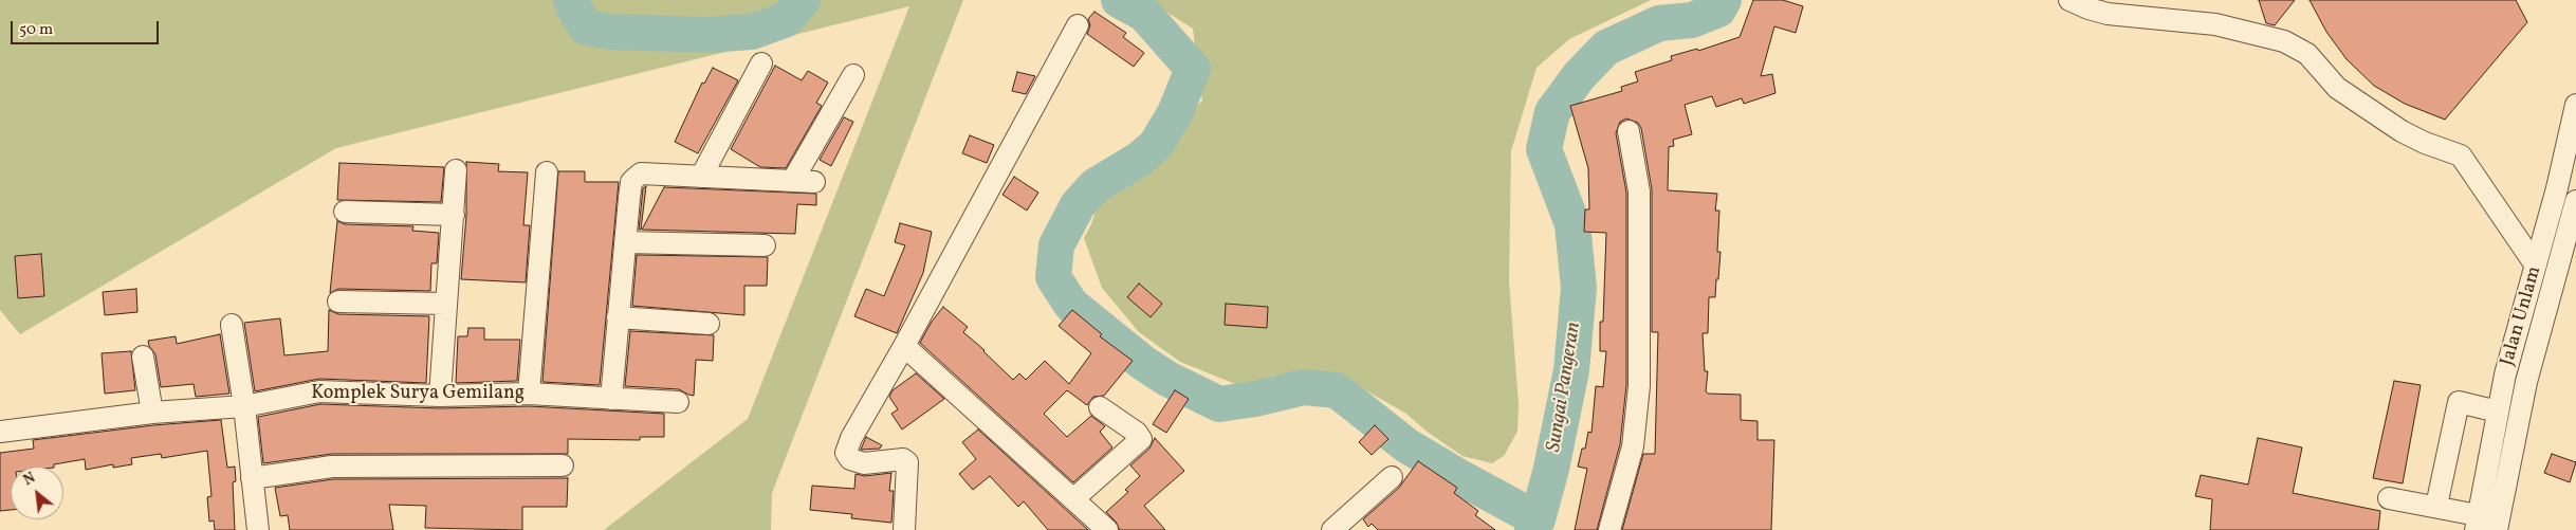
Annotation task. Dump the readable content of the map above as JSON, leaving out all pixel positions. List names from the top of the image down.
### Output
{
  "streets": {
    "street": ["Jalan Unlam", "Komplek Surya Gemilang"]
  },
  "water": ["Sungai Pangeran"],
  "scale_bar": "50 m",
  "north": "top left"
}
